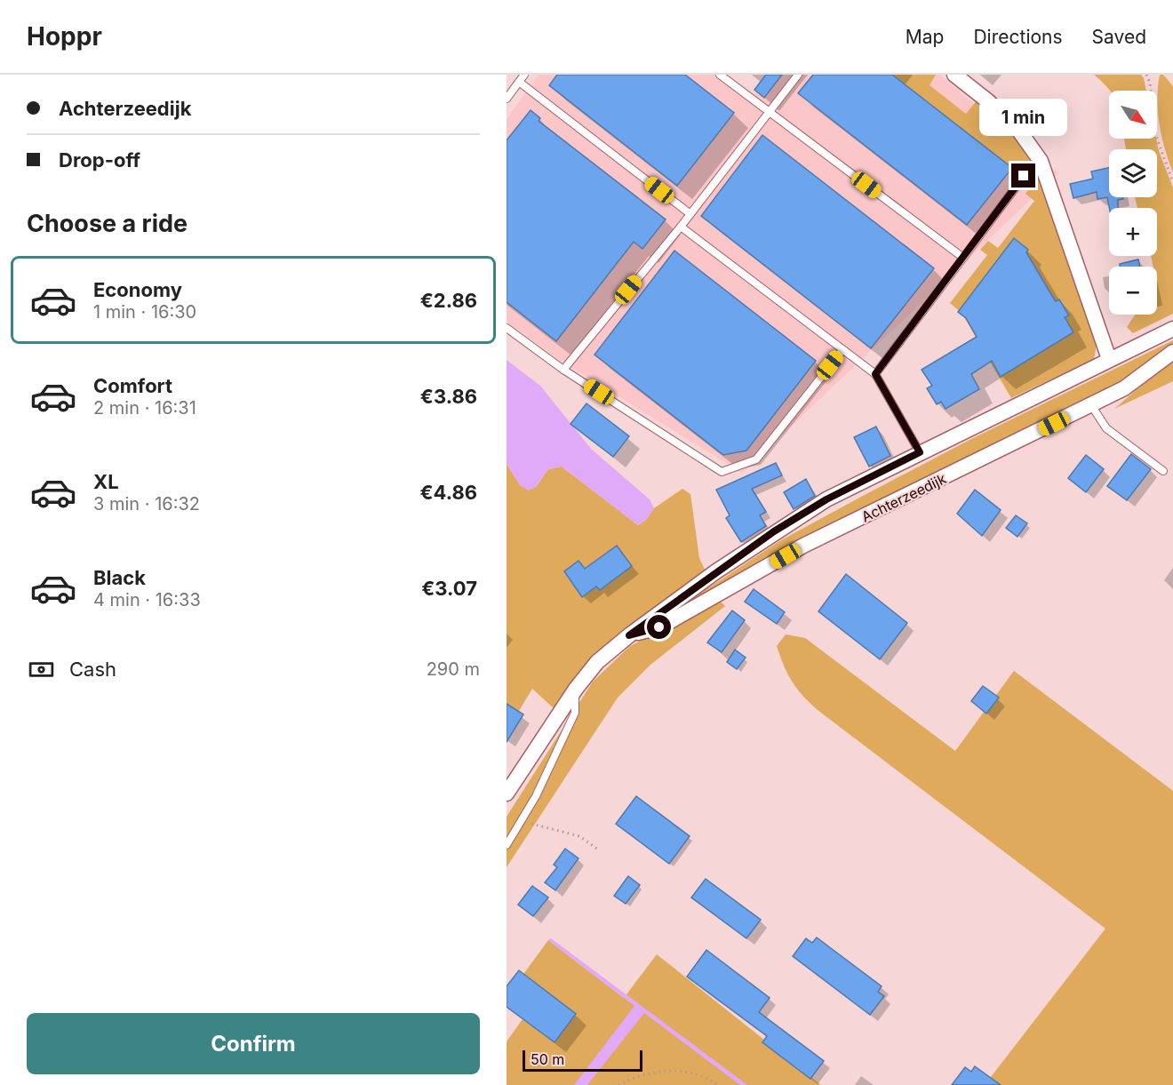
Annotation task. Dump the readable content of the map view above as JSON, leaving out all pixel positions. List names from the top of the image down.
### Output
{
  "streets": {
    "street": ["Achterzeedijk"]
  },
  "scale_bar": "50 m",
  "north": "bottom right",
  "page": {
    "header": "Hoppr",
    "nav": ["Map", "Directions", "Saved"],
    "banner": ["Achterzeedijk", "Drop-off"],
    "map_buttons": ["+", "−"],
    "bubble": "1 min",
    "heading": "Choose a ride",
    "list": [
      {
        "name": "Economy",
        "note": "1 min · 16:30",
        "value": "€2.86"
      },
      {
        "name": "Comfort",
        "note": "2 min · 16:31",
        "value": "€3.86"
      },
      {
        "name": "XL",
        "note": "3 min · 16:32",
        "value": "€4.86"
      },
      {
        "name": "Black",
        "note": "4 min · 16:33",
        "value": "€3.07"
      }
    ],
    "pay": ["Cash", "290 m"],
    "buttons": "Confirm",
    "scale": "50 m"
  }
}
